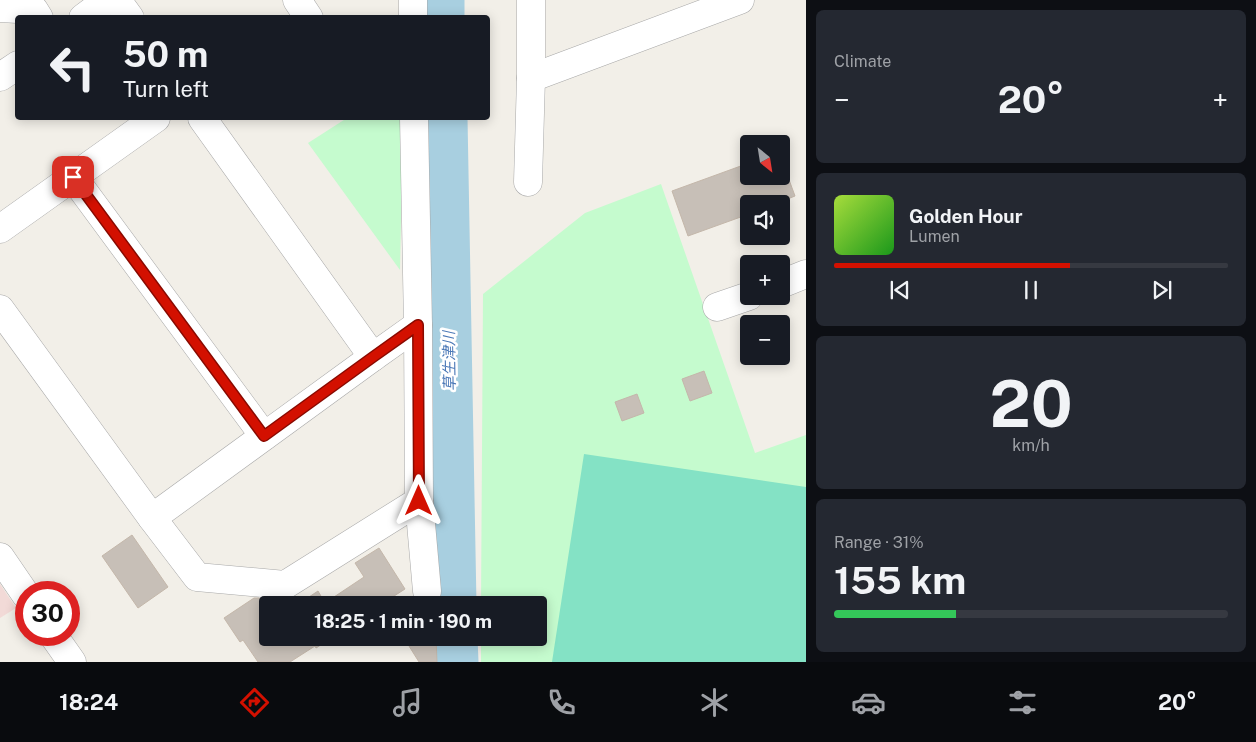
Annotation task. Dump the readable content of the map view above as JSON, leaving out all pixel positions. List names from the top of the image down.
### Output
{
  "water": ["草生津川"],
  "north": "bottom right",
  "page": {
    "tile": [
      "Climate",
      ["20", "km/h"],
      ["Range · 31%", "155 km"]
    ],
    "turn": ["50 m", "Turn left"],
    "heat": ["−", "20°", "+"],
    "map_buttons": ["+", "−"],
    "song": ["Golden Hour", "Lumen"],
    "limit": "30",
    "trip": "18:25 · 1 min · 190 m",
    "tabs": ["18:24", "20°"]
  }
}
